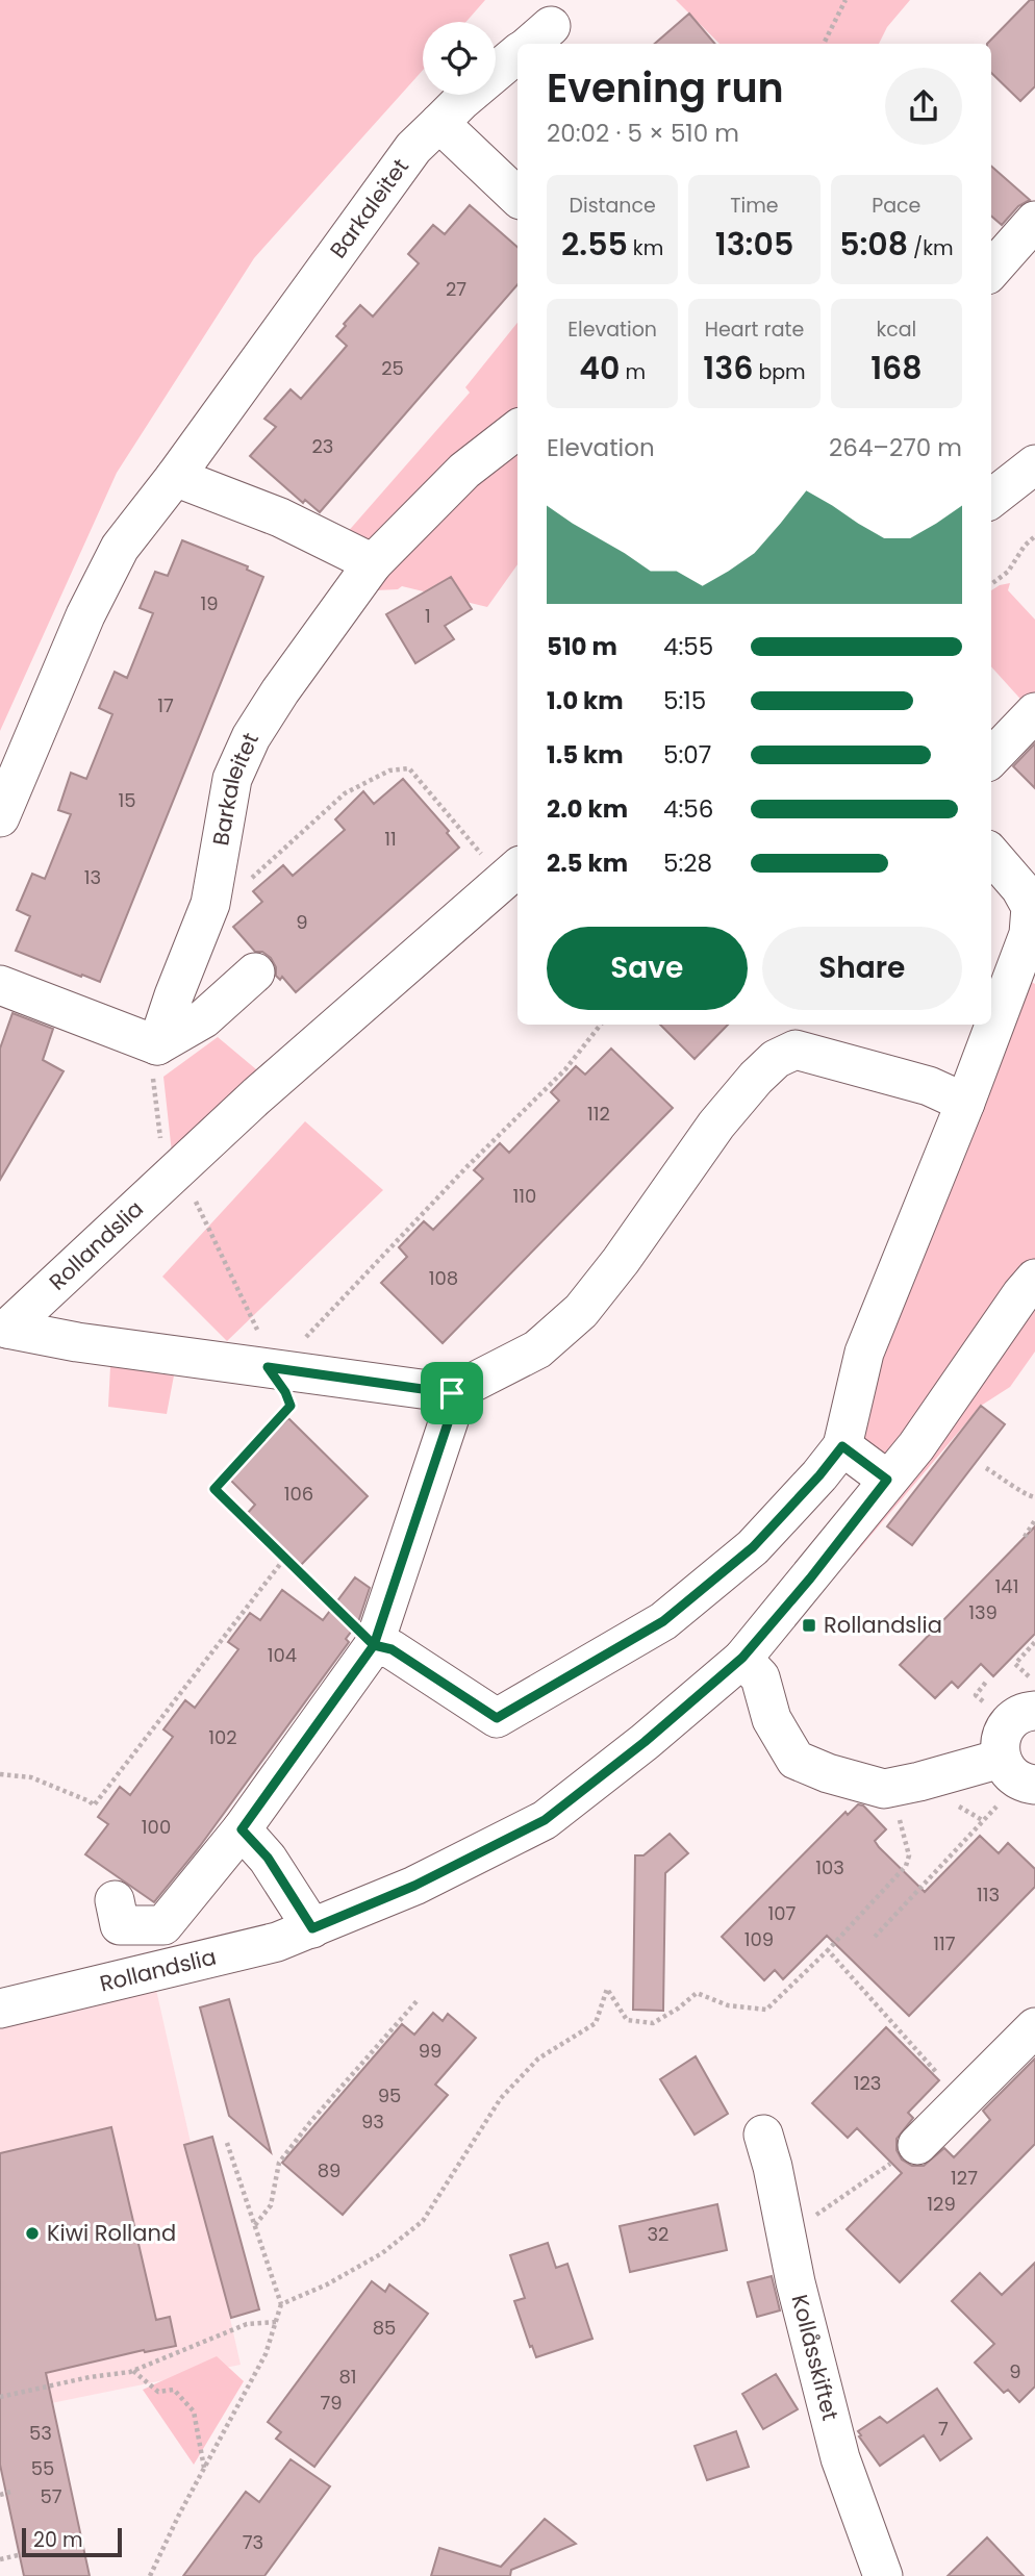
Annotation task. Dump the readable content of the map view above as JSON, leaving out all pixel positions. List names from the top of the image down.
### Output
{
  "streets": {
    "street": ["Barkaleitet", "Rollandslia", "Kollåsskiftet"]
  },
  "places": {
    "transit": ["Rollandslia"],
    "other": ["Kiwi Rolland"]
  },
  "house_numbers": [
    "27",
    "25",
    "23",
    "19",
    "1",
    "17",
    "15",
    "11",
    "13",
    "9",
    "112",
    "110",
    "108",
    "106",
    "141",
    "139",
    "104",
    "102",
    "100",
    "103",
    "113",
    "107",
    "109",
    "117",
    "99",
    "123",
    "95",
    "93",
    "89",
    "127",
    "129",
    "32",
    "85",
    "9",
    "81",
    "79",
    "7",
    "53",
    "55",
    "57",
    "73"
  ],
  "scale_bar": "20 m",
  "page": {
    "heading": ["Evening run", "20:02 · 5 × 510 m"],
    "stats": [
      ["Distance", "2.55 km"],
      ["Time", "13:05"],
      ["Pace", "5:08 /km"],
      ["Elevation", "40 m"],
      ["Heart rate", "136 bpm"],
      ["kcal", "168"]
    ],
    "chart": ["Elevation", "264–270 m"],
    "list": [
      {
        "name": "510 m",
        "note": "4:55"
      },
      {
        "name": "1.0 km",
        "note": "5:15"
      },
      {
        "name": "1.5 km",
        "note": "5:07"
      },
      {
        "name": "2.0 km",
        "note": "4:56"
      },
      {
        "name": "2.5 km",
        "note": "5:28"
      }
    ],
    "buttons": ["Save", "Share"],
    "scale": "20 m"
  }
}
